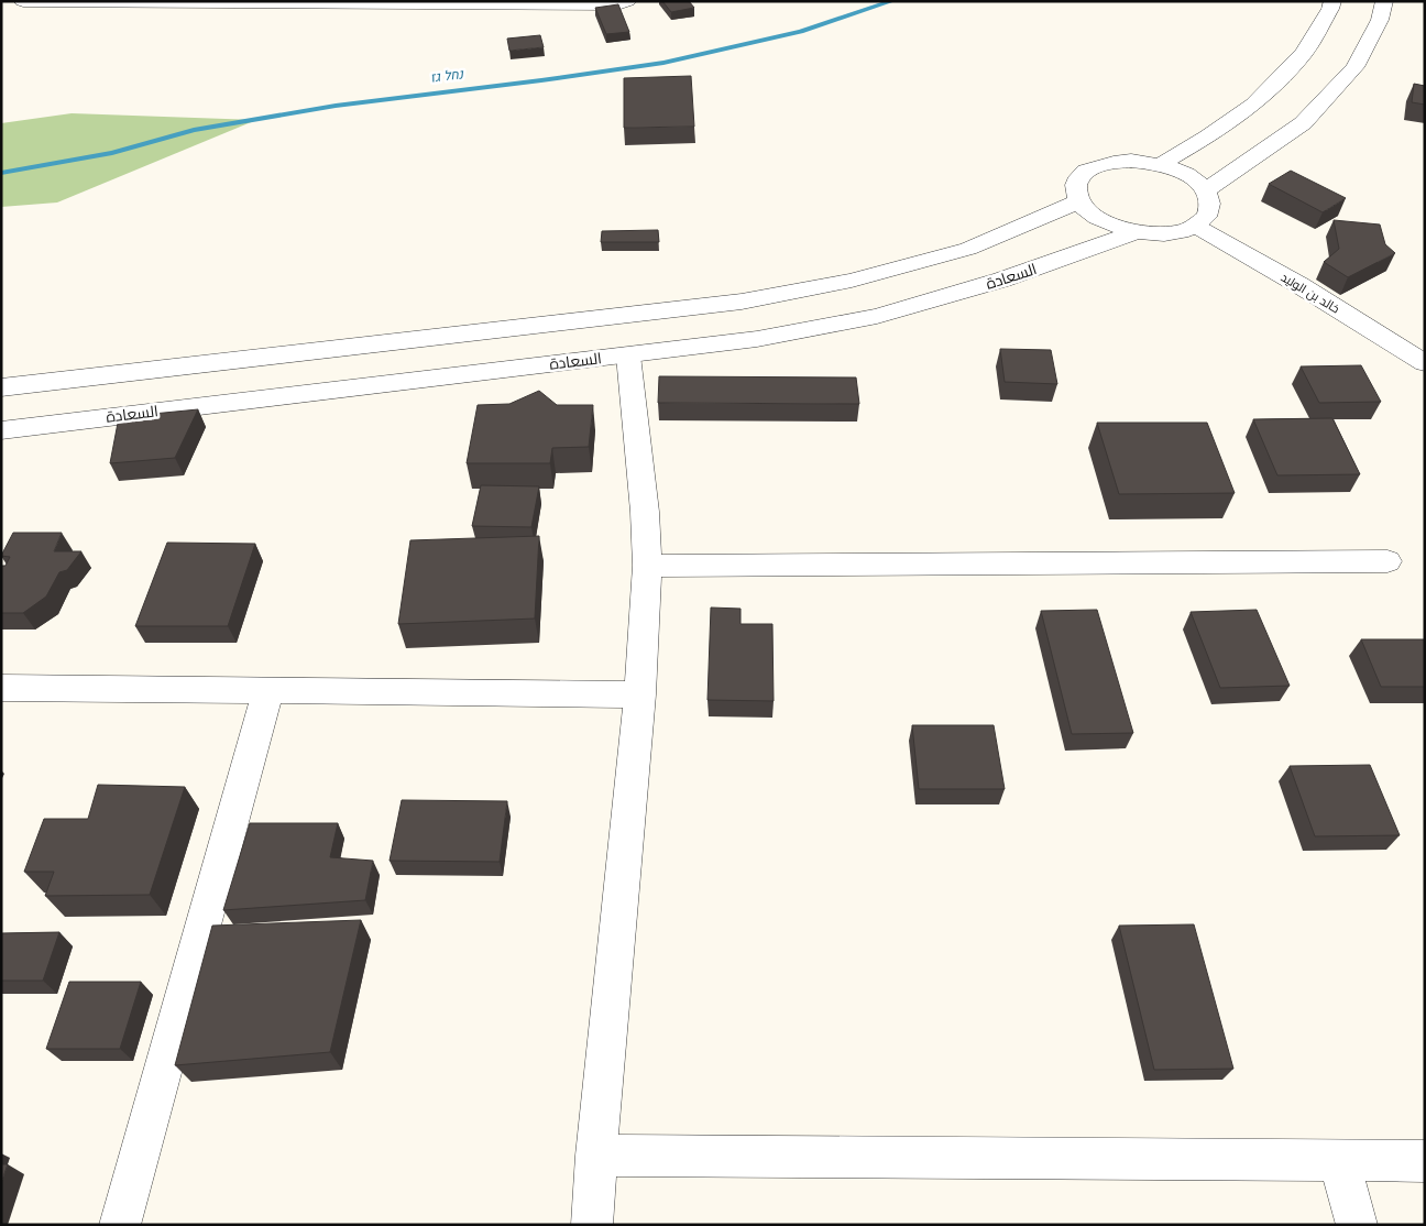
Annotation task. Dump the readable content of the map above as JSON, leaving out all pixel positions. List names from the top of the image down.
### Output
{
  "streets": {
    "street": ["السعادة", "خالد بن الوليد"]
  },
  "water": ["נחל גז"]
}
